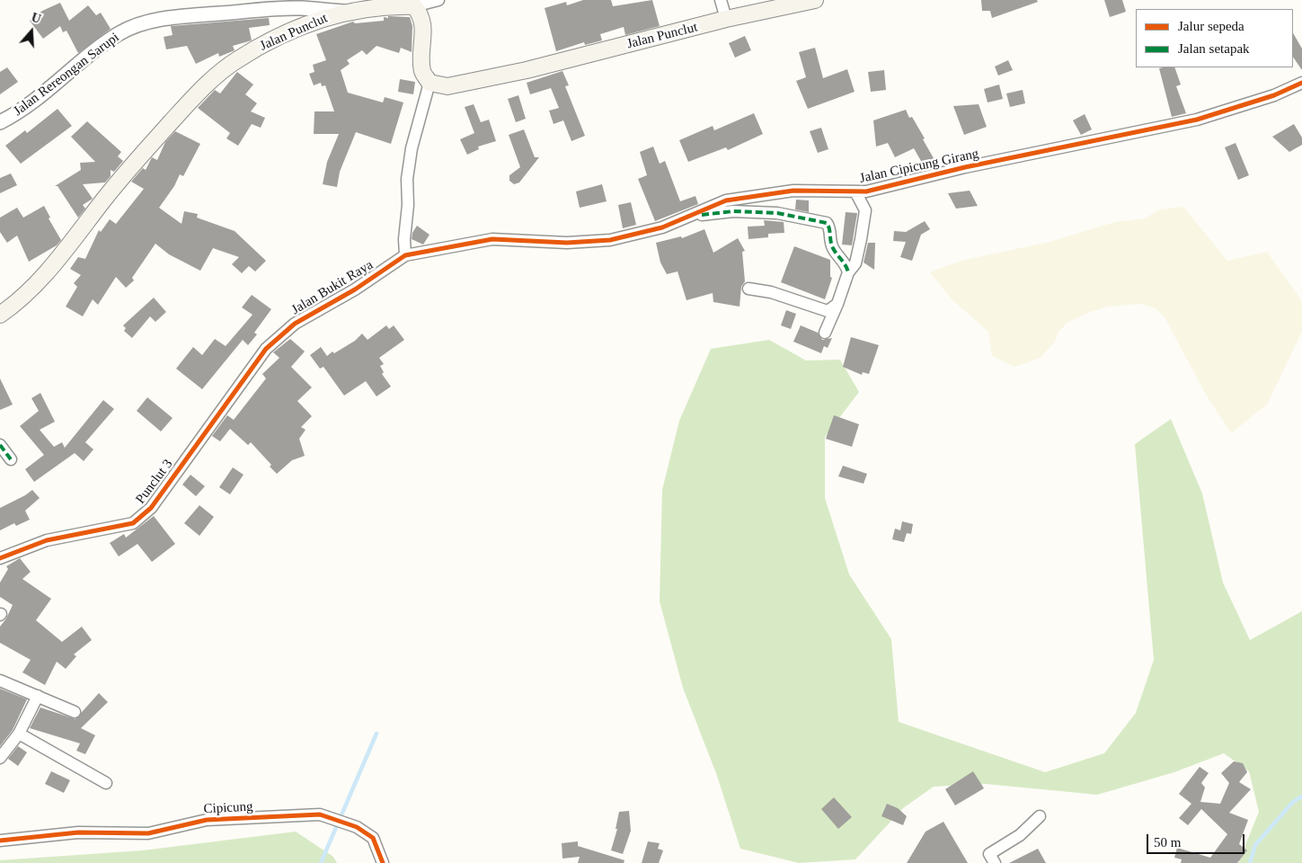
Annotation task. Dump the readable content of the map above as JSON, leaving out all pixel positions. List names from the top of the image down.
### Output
{
  "streets": {
    "main road": ["Jalan Punclut"],
    "street": [
      "Jalan Rereongan Sarupi",
      "Jalan Cipicung Girang",
      "Jalan Bukit Raya",
      "Punclut 3",
      "Cipicung"
    ]
  },
  "crossings": [
    ["Jalan Punclut", "Jalan Rereongan Sarupi"],
    ["Jalan Cipicung Girang", "Jalan Bukit Raya"],
    ["Jalan Bukit Raya", "Punclut 3"]
  ],
  "legend": ["Jalur sepeda", "Jalan setapak"],
  "scale_bar": "50 m",
  "north": "top"
}
